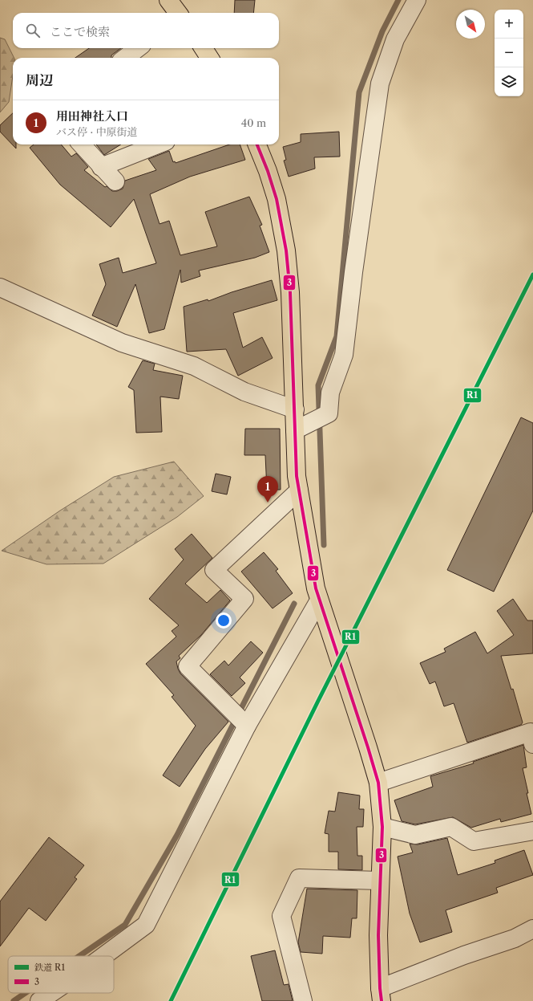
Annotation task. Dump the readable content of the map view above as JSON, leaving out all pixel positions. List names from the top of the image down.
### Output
{
  "lines": ["transit line 3", "rail line R1"],
  "legend": ["鉄道 R1", "3"],
  "north": "bottom right",
  "page": {
    "map_buttons": ["+", "−"],
    "search": "ここで検索",
    "heading": "周辺",
    "list": [
      {
        "mark": "1",
        "name": "用田神社入口",
        "note": "バス停 · 中原街道",
        "value": "40 m"
      }
    ],
    "pins": "1"
  }
}
